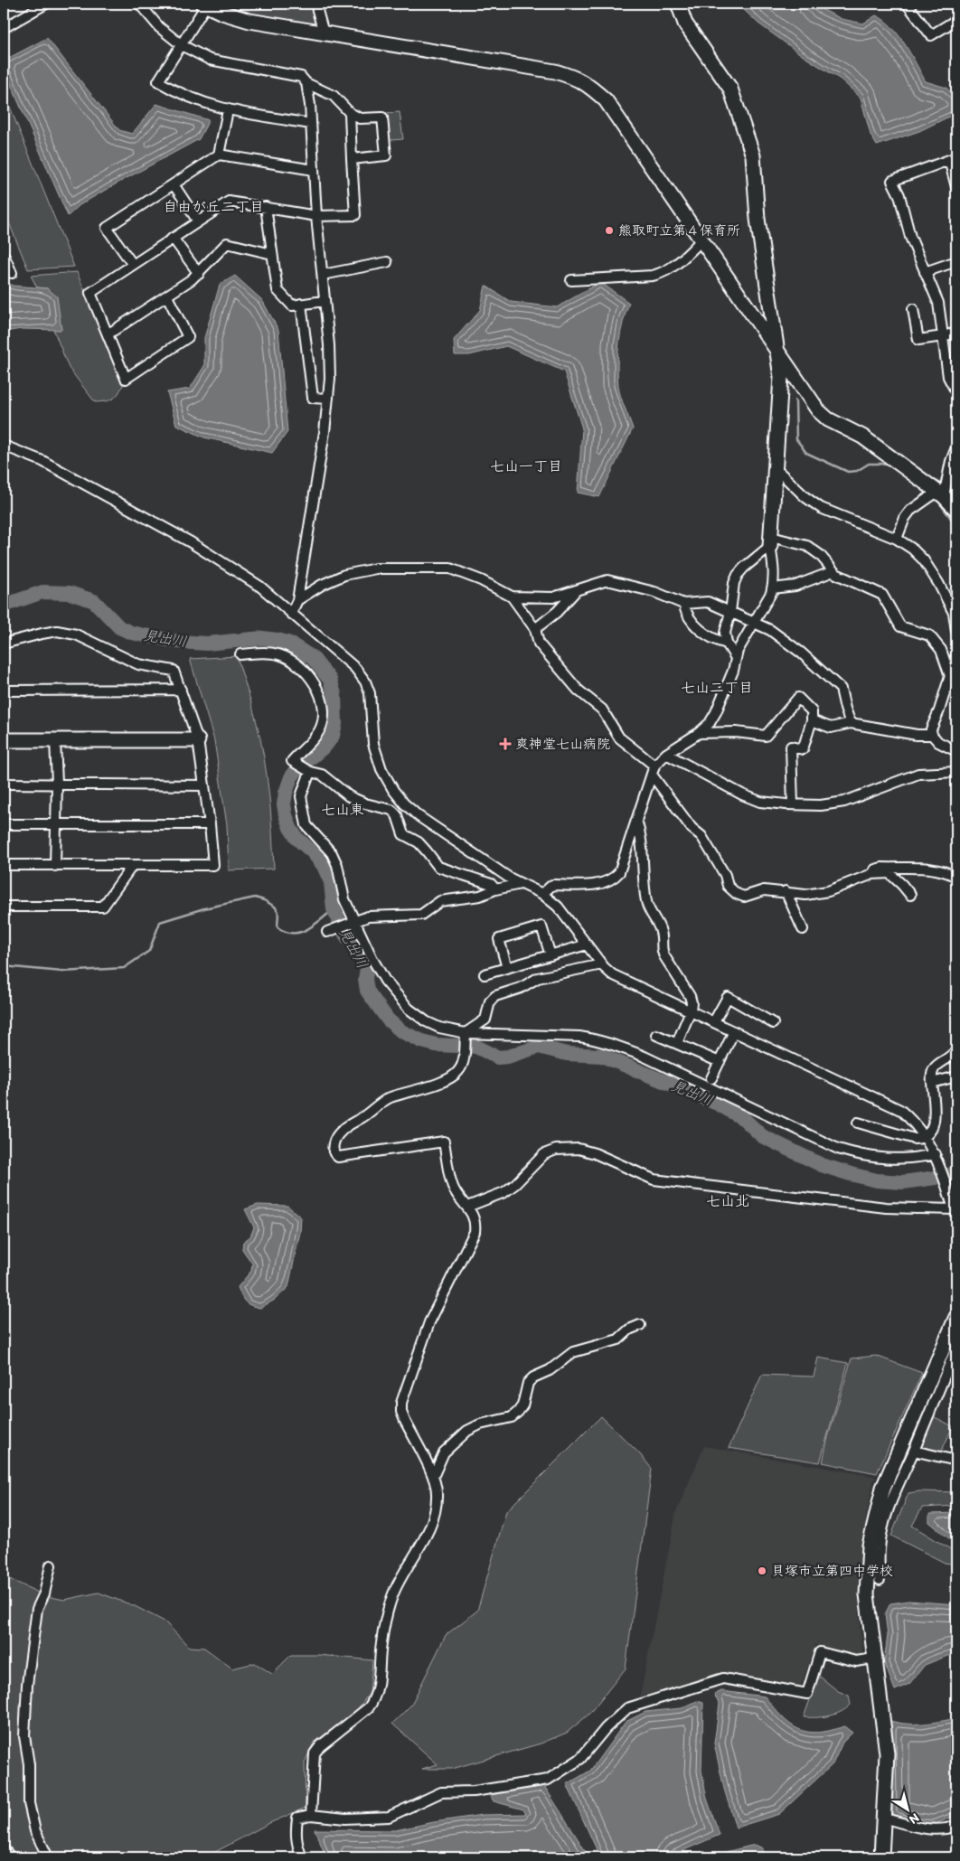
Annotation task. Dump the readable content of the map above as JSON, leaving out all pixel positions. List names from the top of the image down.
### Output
{
  "districts": [
    "自由が丘二丁目",
    "七山一丁目",
    "七山二丁目",
    "七山東",
    "七山北"
  ],
  "water": ["見出川"],
  "places": {
    "other": ["熊取町立第４保育所", "貝塚市立第四中学校"],
    "health": ["爽神堂七山病院"]
  },
  "north": "bottom right"
}
